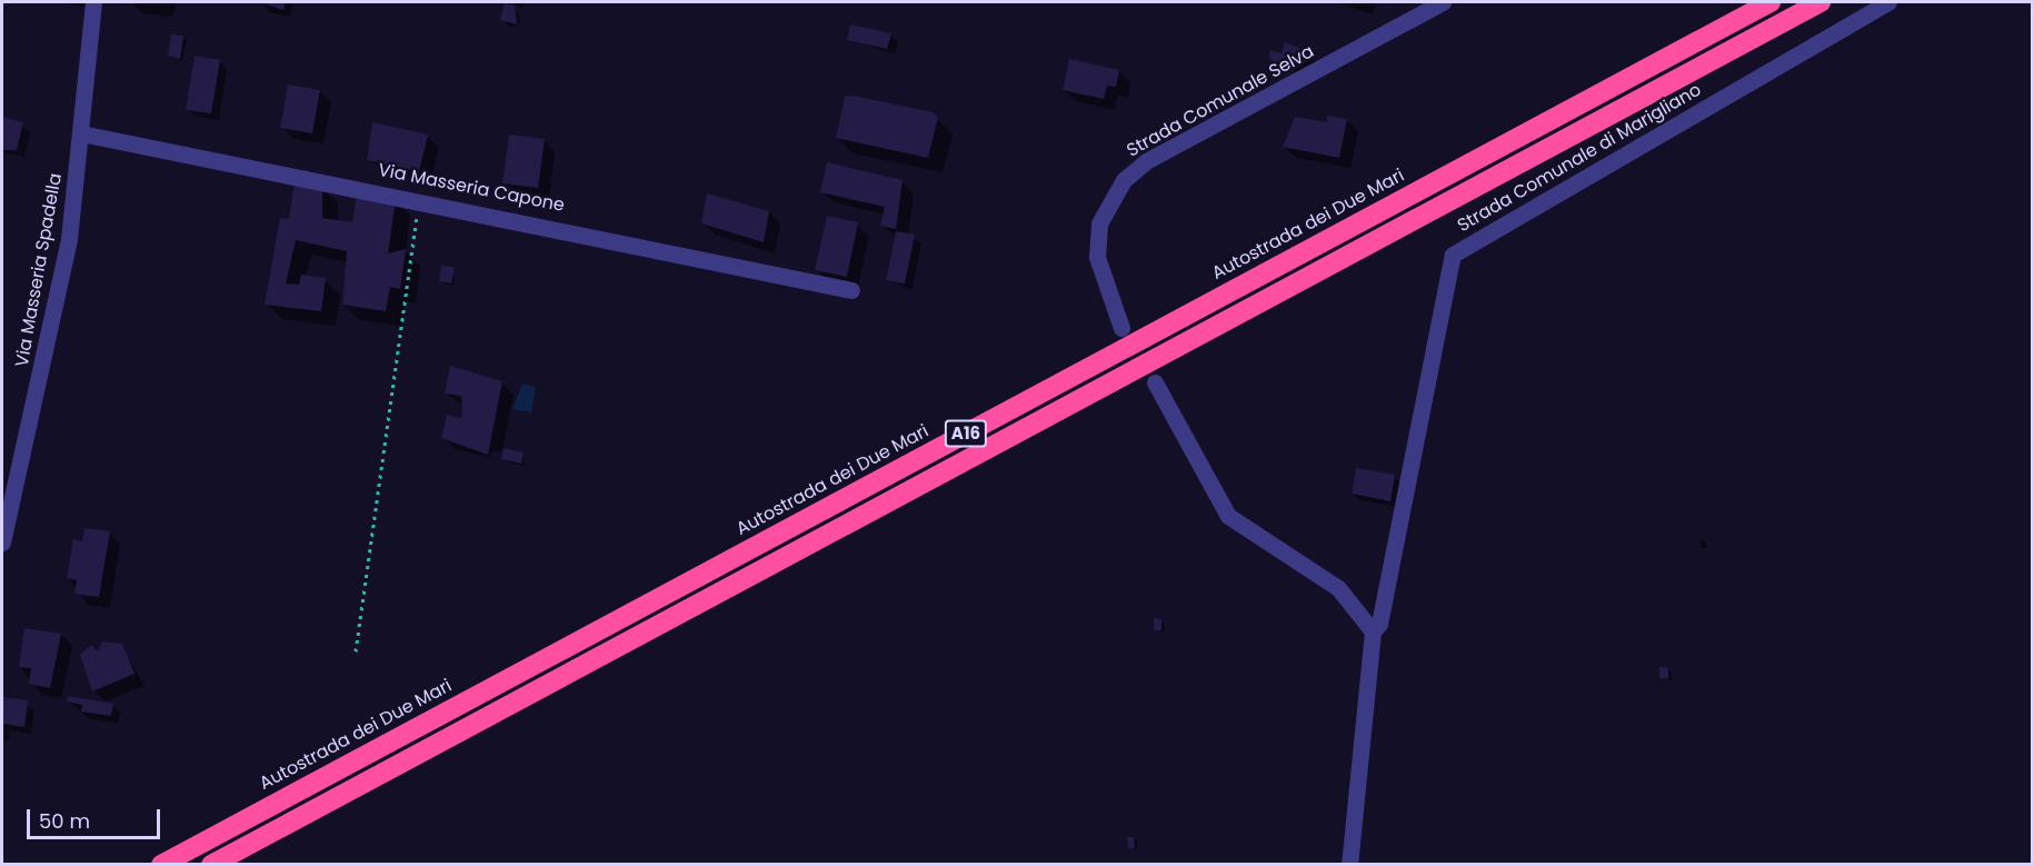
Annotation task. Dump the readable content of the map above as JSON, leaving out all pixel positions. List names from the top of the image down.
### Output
{
  "streets": {
    "highway": ["Autostrada dei Due Mari", "A16"],
    "street": [
      "Strada Comunale Selva",
      "Strada Comunale di Marigliano",
      "Via Masseria Capone",
      "Via Masseria Spadella"
    ]
  },
  "crossings": [
    ["Via Masseria Capone", "Via Masseria Spadella"]
  ],
  "scale_bar": "50 m"
}
